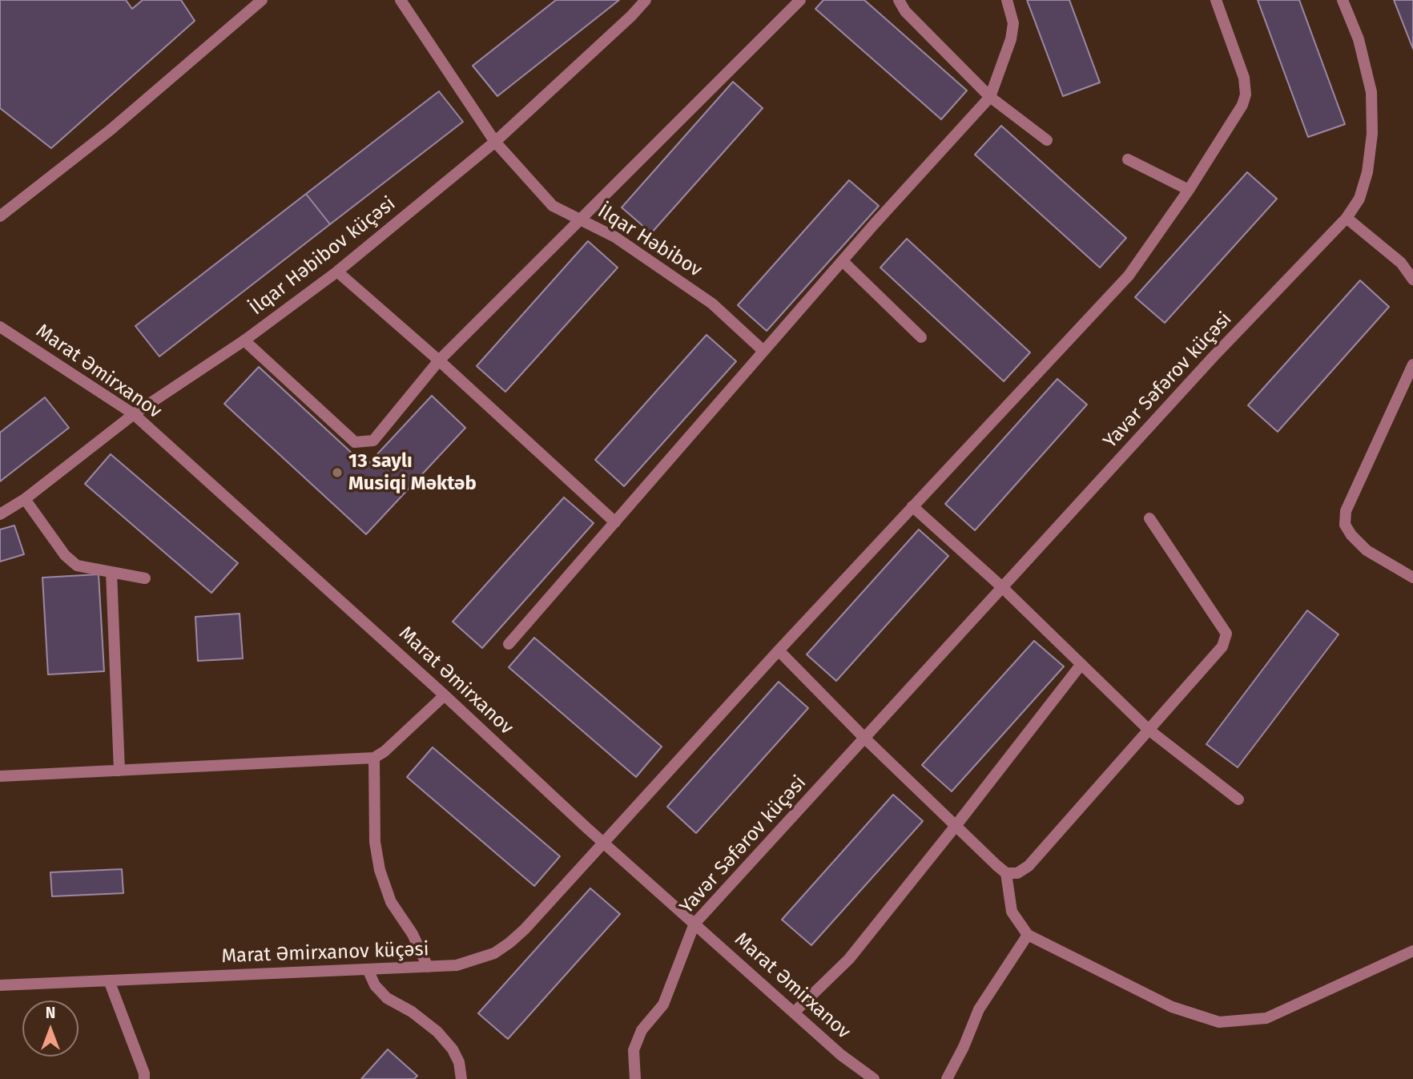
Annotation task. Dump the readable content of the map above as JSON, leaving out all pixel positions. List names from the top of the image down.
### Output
{
  "streets": {
    "street": [
      "İlqar Həbibov",
      "İlqar Həbibov küçəsi",
      "Marat Əmirxanov",
      "Yavər Səfərov küçəsi",
      "Marat Əmirxanov küçəsi"
    ]
  },
  "crossings": [
    ["İlqar Həbibov", "İlqar Həbibov küçəsi"],
    ["İlqar Həbibov küçəsi", "Marat Əmirxanov"],
    ["Marat Əmirxanov", "Yavər Səfərov küçəsi"],
    ["Marat Əmirxanov", "Marat Əmirxanov küçəsi"]
  ],
  "places": ["13 saylı Musiqi Məktəb"],
  "north": "top"
}
